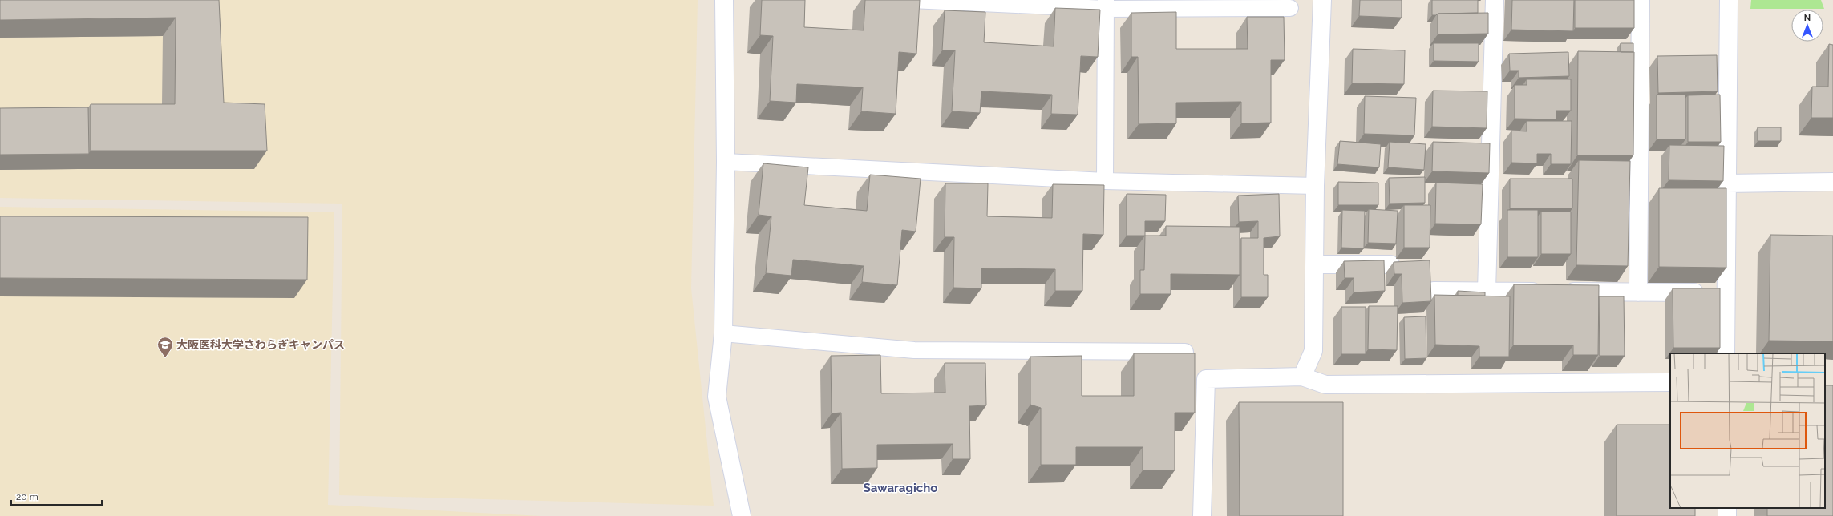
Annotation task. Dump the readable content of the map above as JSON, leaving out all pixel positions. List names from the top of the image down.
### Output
{
  "districts": ["Sawaragicho"],
  "places": {
    "school or university": ["大阪医科大学さわらぎキャンパス"]
  },
  "scale_bar": "20 m",
  "north": "top"
}
